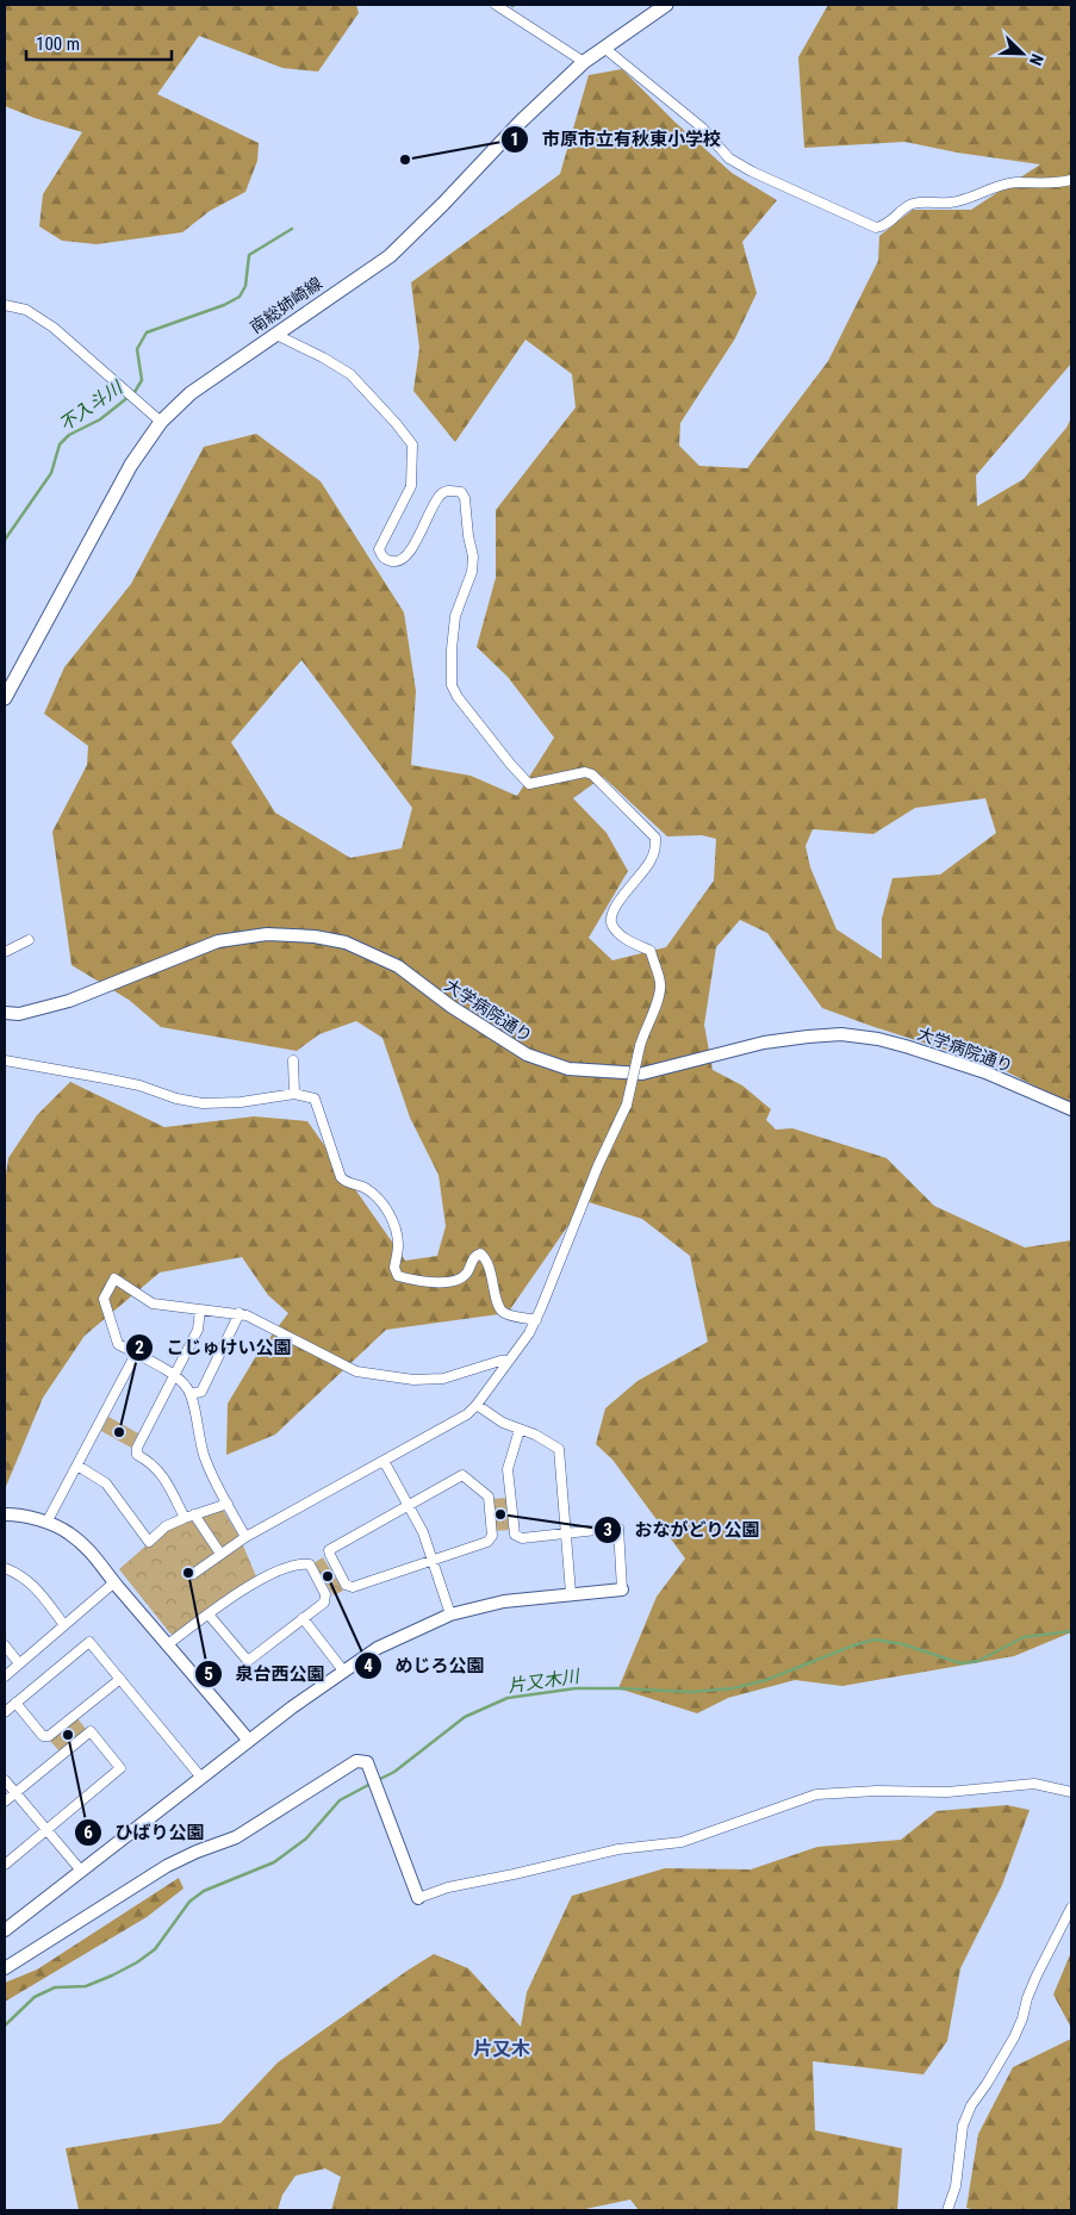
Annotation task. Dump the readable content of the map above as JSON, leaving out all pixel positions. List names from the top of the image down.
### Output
{
  "streets": {
    "main road": ["南総姉崎線"],
    "street": ["大学病院通り"]
  },
  "districts": ["片又木"],
  "water": ["不入斗川", "片又木川"],
  "places": [
    "市原市立有秋東小学校",
    "こじゅけい公園",
    "おながどり公園",
    "泉台西公園",
    "めじろ公園",
    "ひばり公園"
  ],
  "scale_bar": "100 m",
  "north": "bottom right"
}
